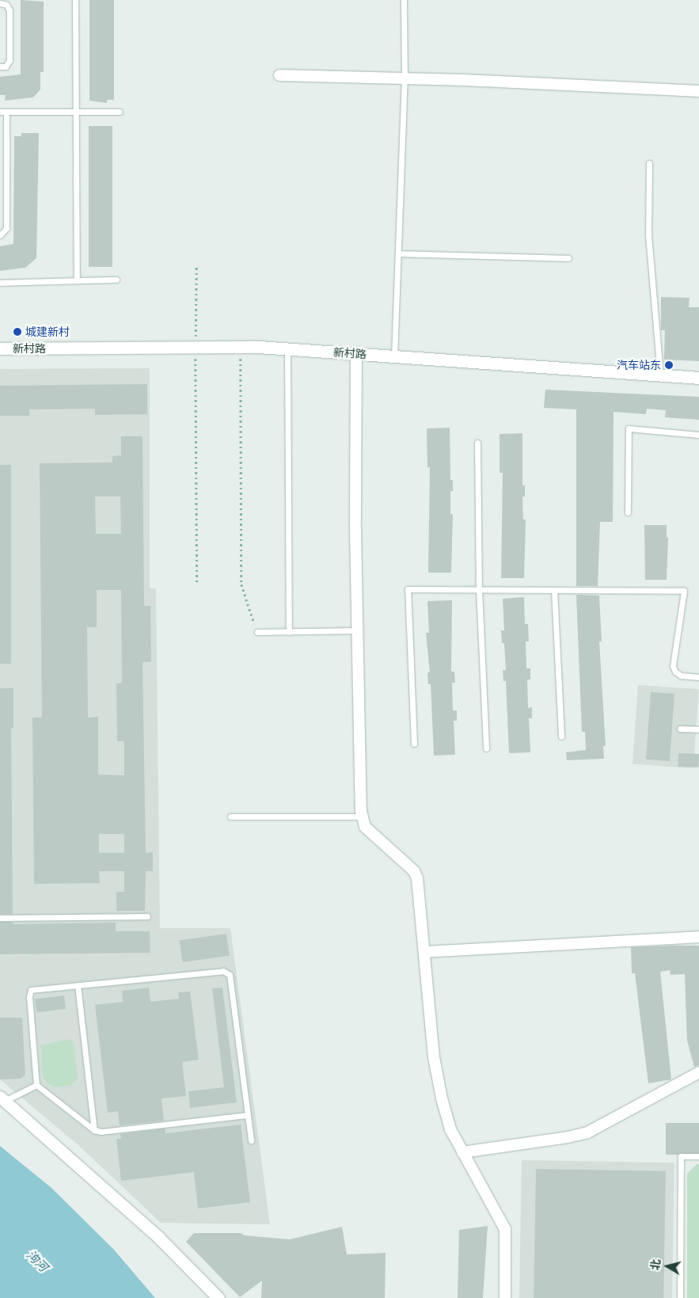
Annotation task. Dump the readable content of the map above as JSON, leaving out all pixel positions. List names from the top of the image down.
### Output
{
  "streets": {
    "street": ["新村路"]
  },
  "water": ["泃河"],
  "places": ["城建新村", "汽车站东"],
  "north": "left"
}
